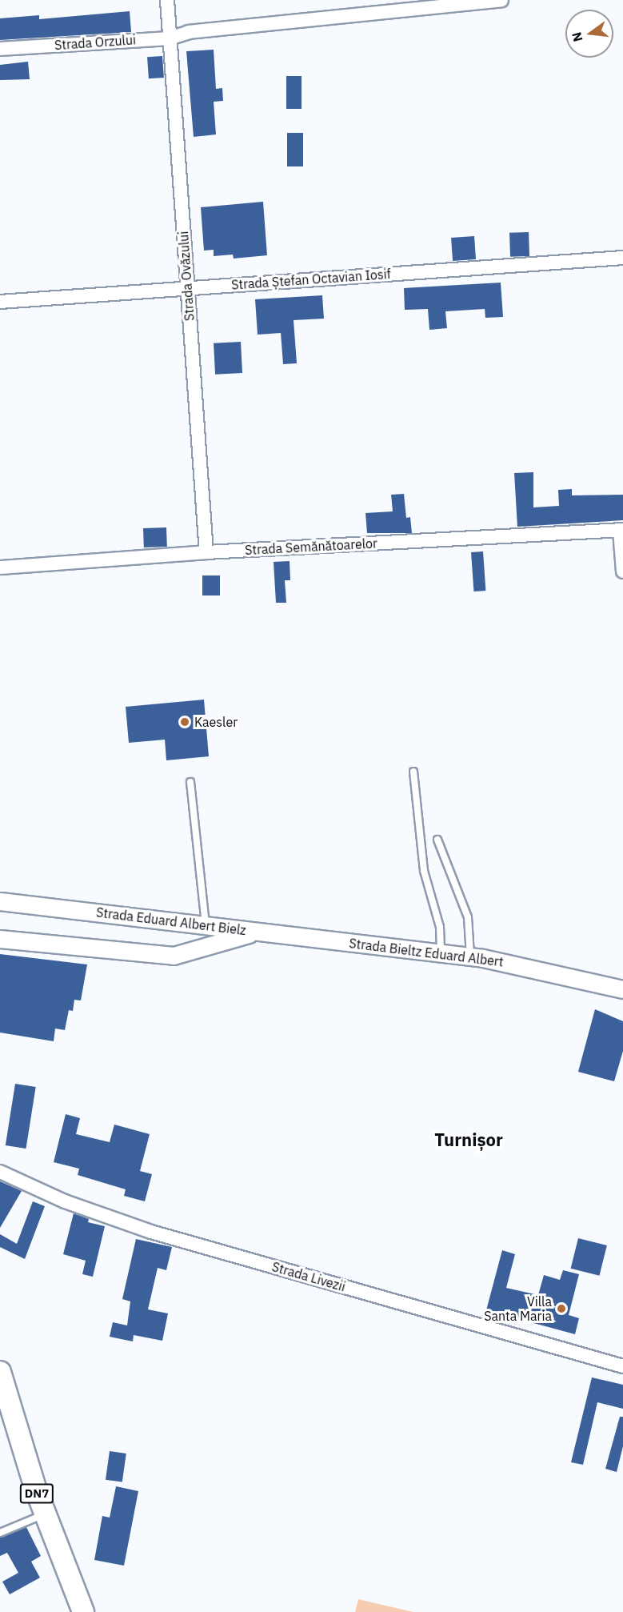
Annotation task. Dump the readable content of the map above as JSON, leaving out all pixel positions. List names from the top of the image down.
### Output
{
  "streets": {
    "main road": ["DN7"],
    "street": [
      "Strada Orzului",
      "Strada Ovăzului",
      "Strada Ștefan Octavian Iosif",
      "Strada Semănătoarelor",
      "Strada Eduard Albert Bielz",
      "Strada Bieltz Eduard Albert",
      "Strada Livezii"
    ]
  },
  "crossings": [
    ["Strada Orzului", "Strada Ovăzului"],
    ["Strada Ovăzului", "Strada Ștefan Octavian Iosif"],
    ["Strada Ovăzului", "Strada Semănătoarelor"],
    ["Strada Eduard Albert Bielz", "Strada Bieltz Eduard Albert"]
  ],
  "districts": ["Turnișor"],
  "places": ["Kaesler", "Villa Santa Maria"],
  "north": "left"
}
